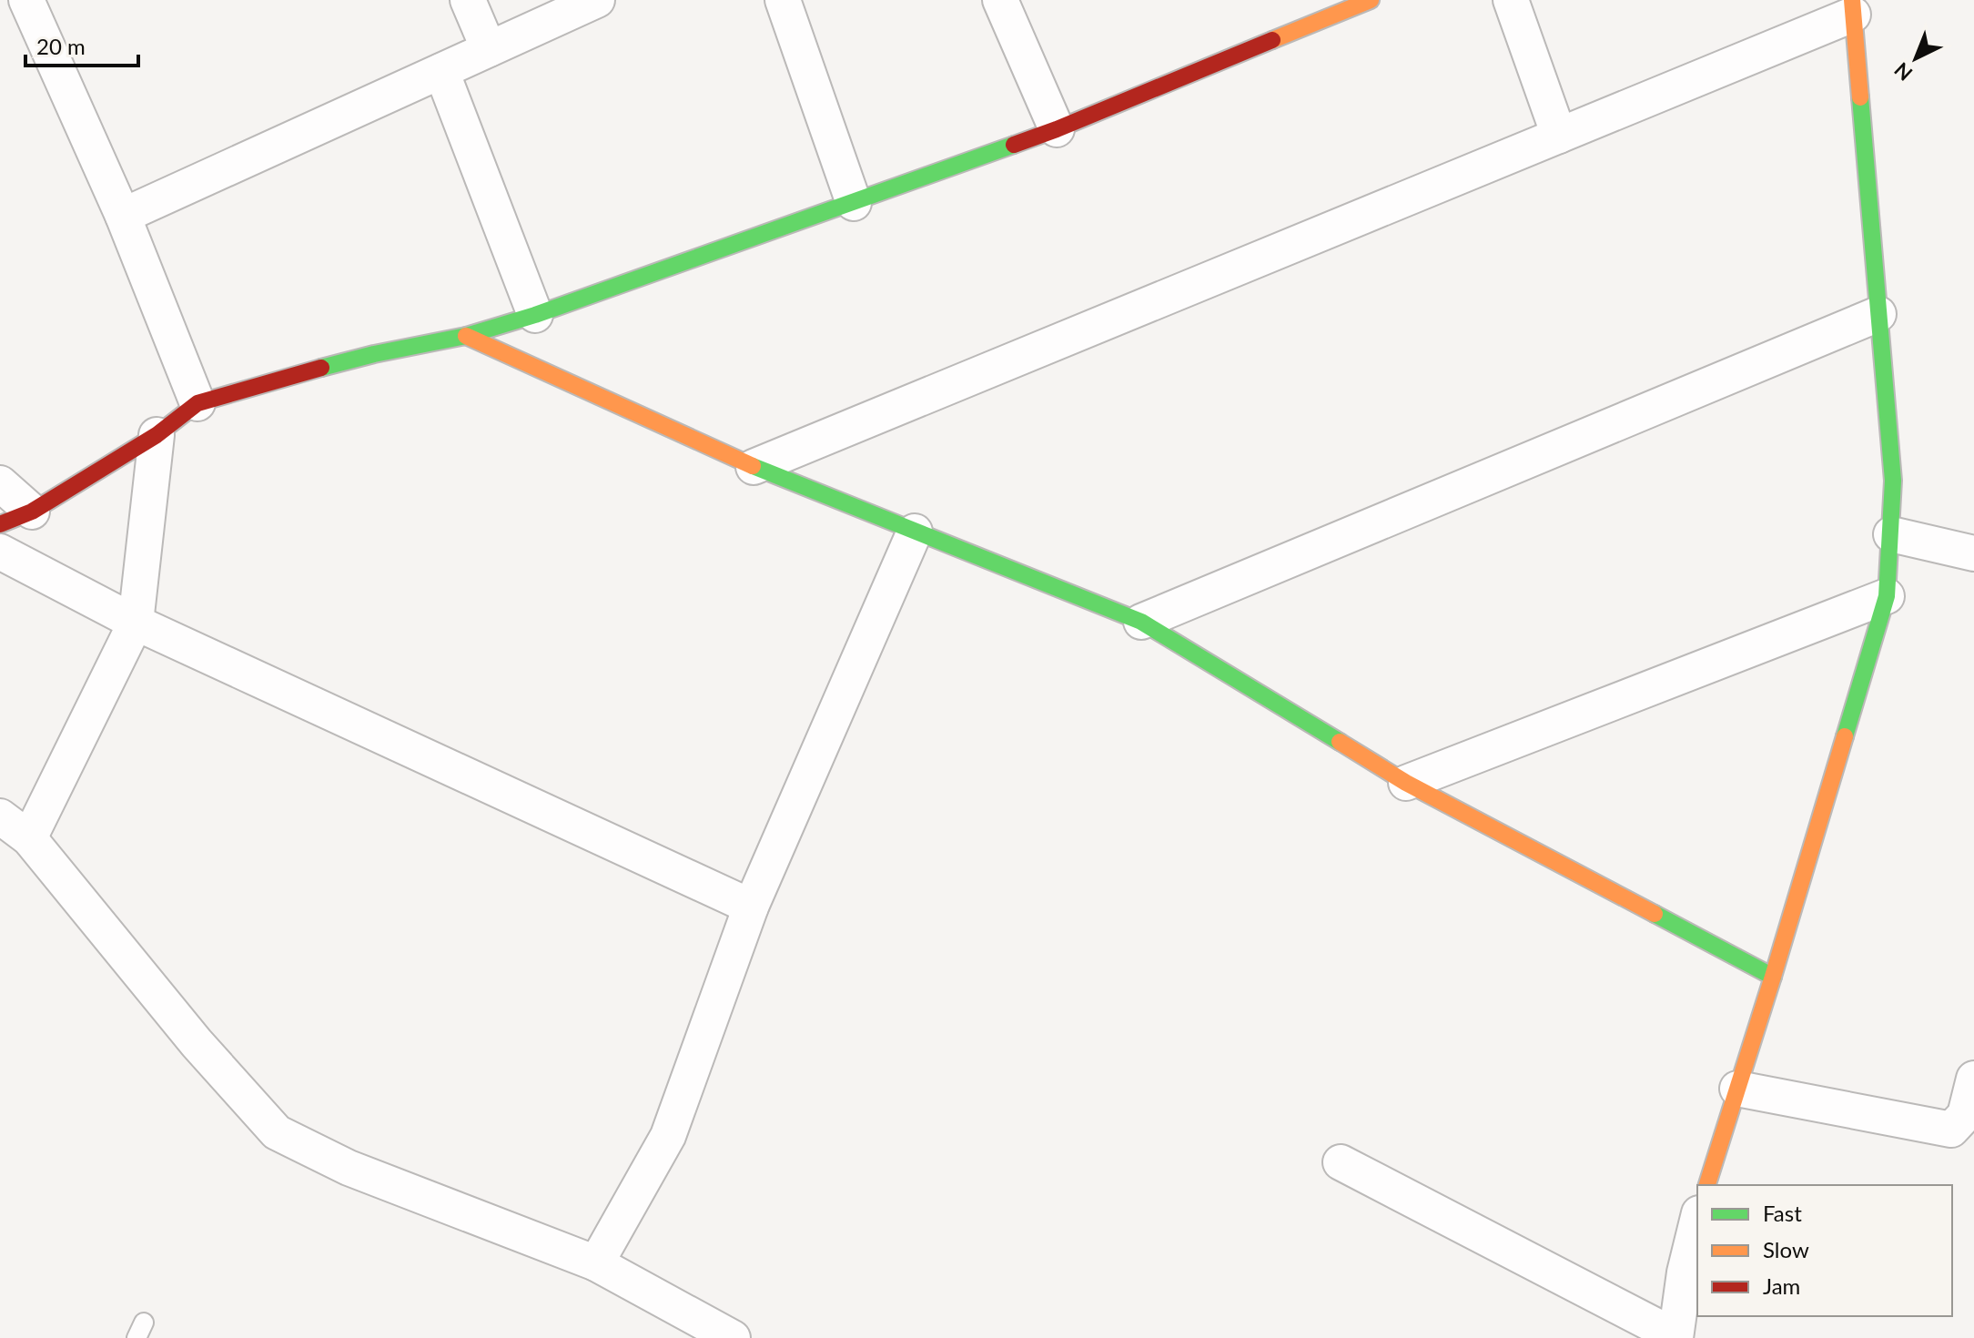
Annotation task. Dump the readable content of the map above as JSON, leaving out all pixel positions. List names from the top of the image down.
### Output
{
  "legend": ["Fast", "Slow", "Jam"],
  "scale_bar": "20 m",
  "north": "bottom left"
}
